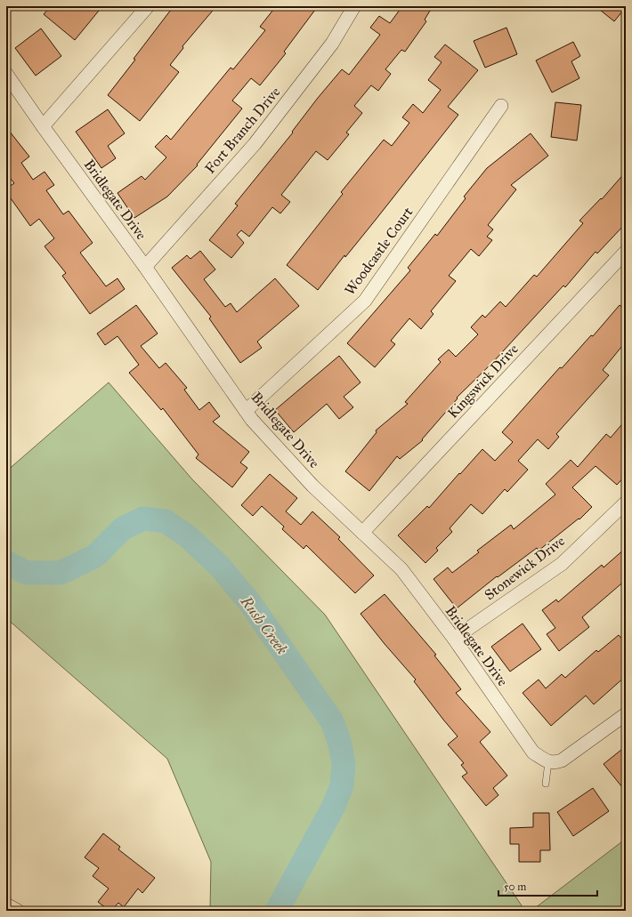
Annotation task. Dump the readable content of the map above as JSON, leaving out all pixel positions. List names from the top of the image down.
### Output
{
  "streets": {
    "street": [
      "Fort Branch Drive",
      "Bridlegate Drive",
      "Woodcastle Court",
      "Kingswick Drive",
      "Stonewick Drive"
    ]
  },
  "crossings": [
    ["Fort Branch Drive", "Bridlegate Drive"],
    ["Bridlegate Drive", "Woodcastle Court"],
    ["Bridlegate Drive", "Kingswick Drive"],
    ["Bridlegate Drive", "Stonewick Drive"]
  ],
  "water": ["Rush Creek"],
  "scale_bar": "50 m"
}
